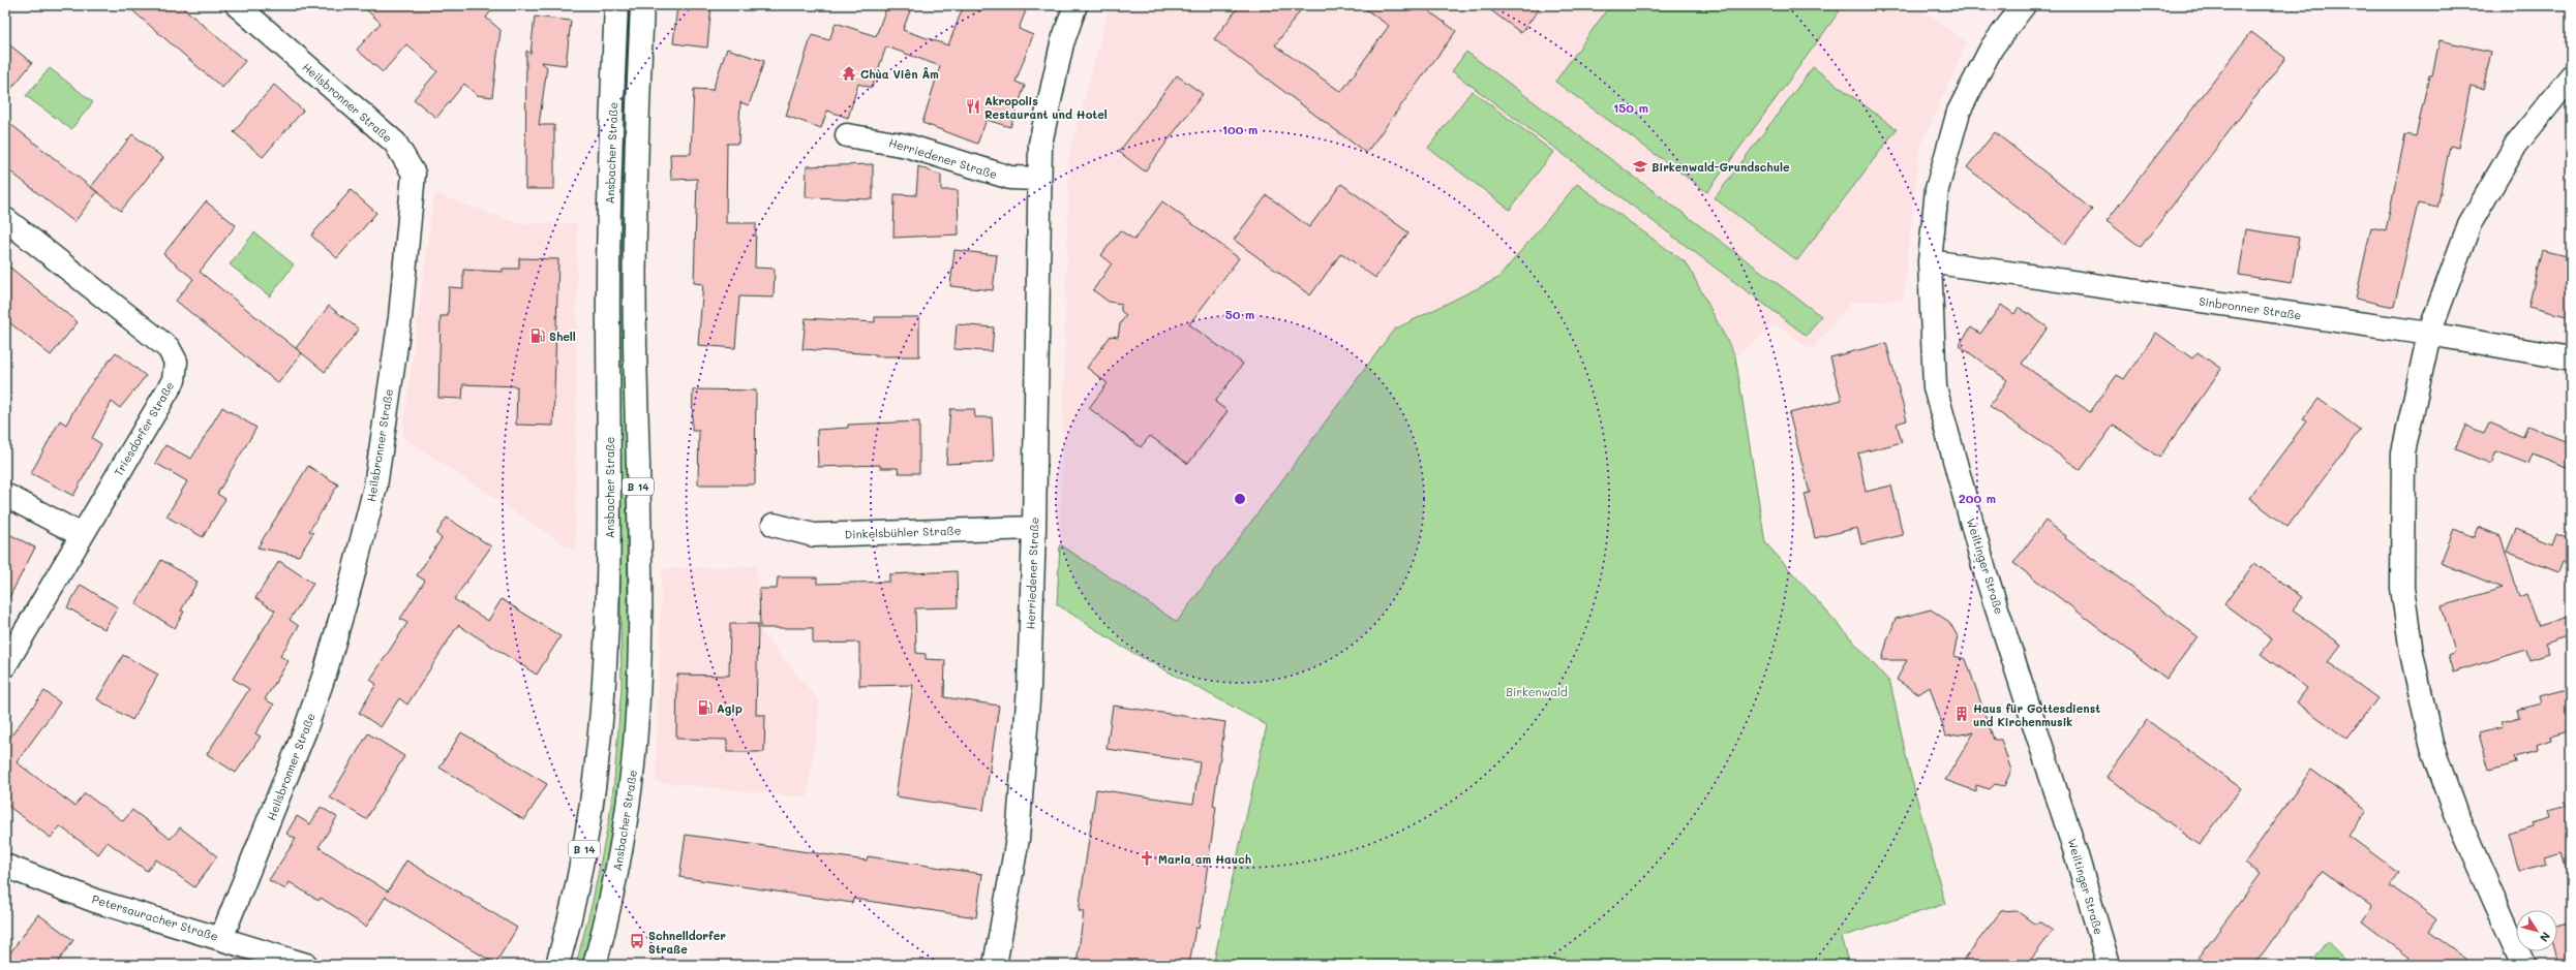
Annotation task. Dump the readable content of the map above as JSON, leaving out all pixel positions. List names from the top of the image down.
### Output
{
  "streets": {
    "street": [
      "Heilsbronner Straße",
      "Ansbacher Straße",
      "Herriedener Straße",
      "Sinbronner Straße",
      "Triesdorfer Straße",
      "B 14",
      "Dinkelsbühler Straße",
      "Weiltinger Straße",
      "Petersauracher Straße"
    ]
  },
  "crossings": [
    ["Heilsbronner Straße", "Petersauracher Straße"],
    ["Herriedener Straße", "Dinkelsbühler Straße"],
    ["Sinbronner Straße", "Weiltinger Straße"]
  ],
  "parks": ["Birkenwald"],
  "places": {
    "temple": ["Chùa Viên Âm"],
    "restaurant": ["Akropolis Restaurant und Hotel"],
    "school or university": ["Birkenwald-Grundschule"],
    "fuel station": ["Shell", "Agip"],
    "building": ["Haus für Gottesdienst und Kirchenmusik"],
    "church": ["Maria am Hauch"],
    "bus stop": ["Schnelldorfer Straße"]
  },
  "north": "bottom right",
  "rings": [
    "150 m",
    "100 m",
    "50 m",
    "200 m"
  ]
}
